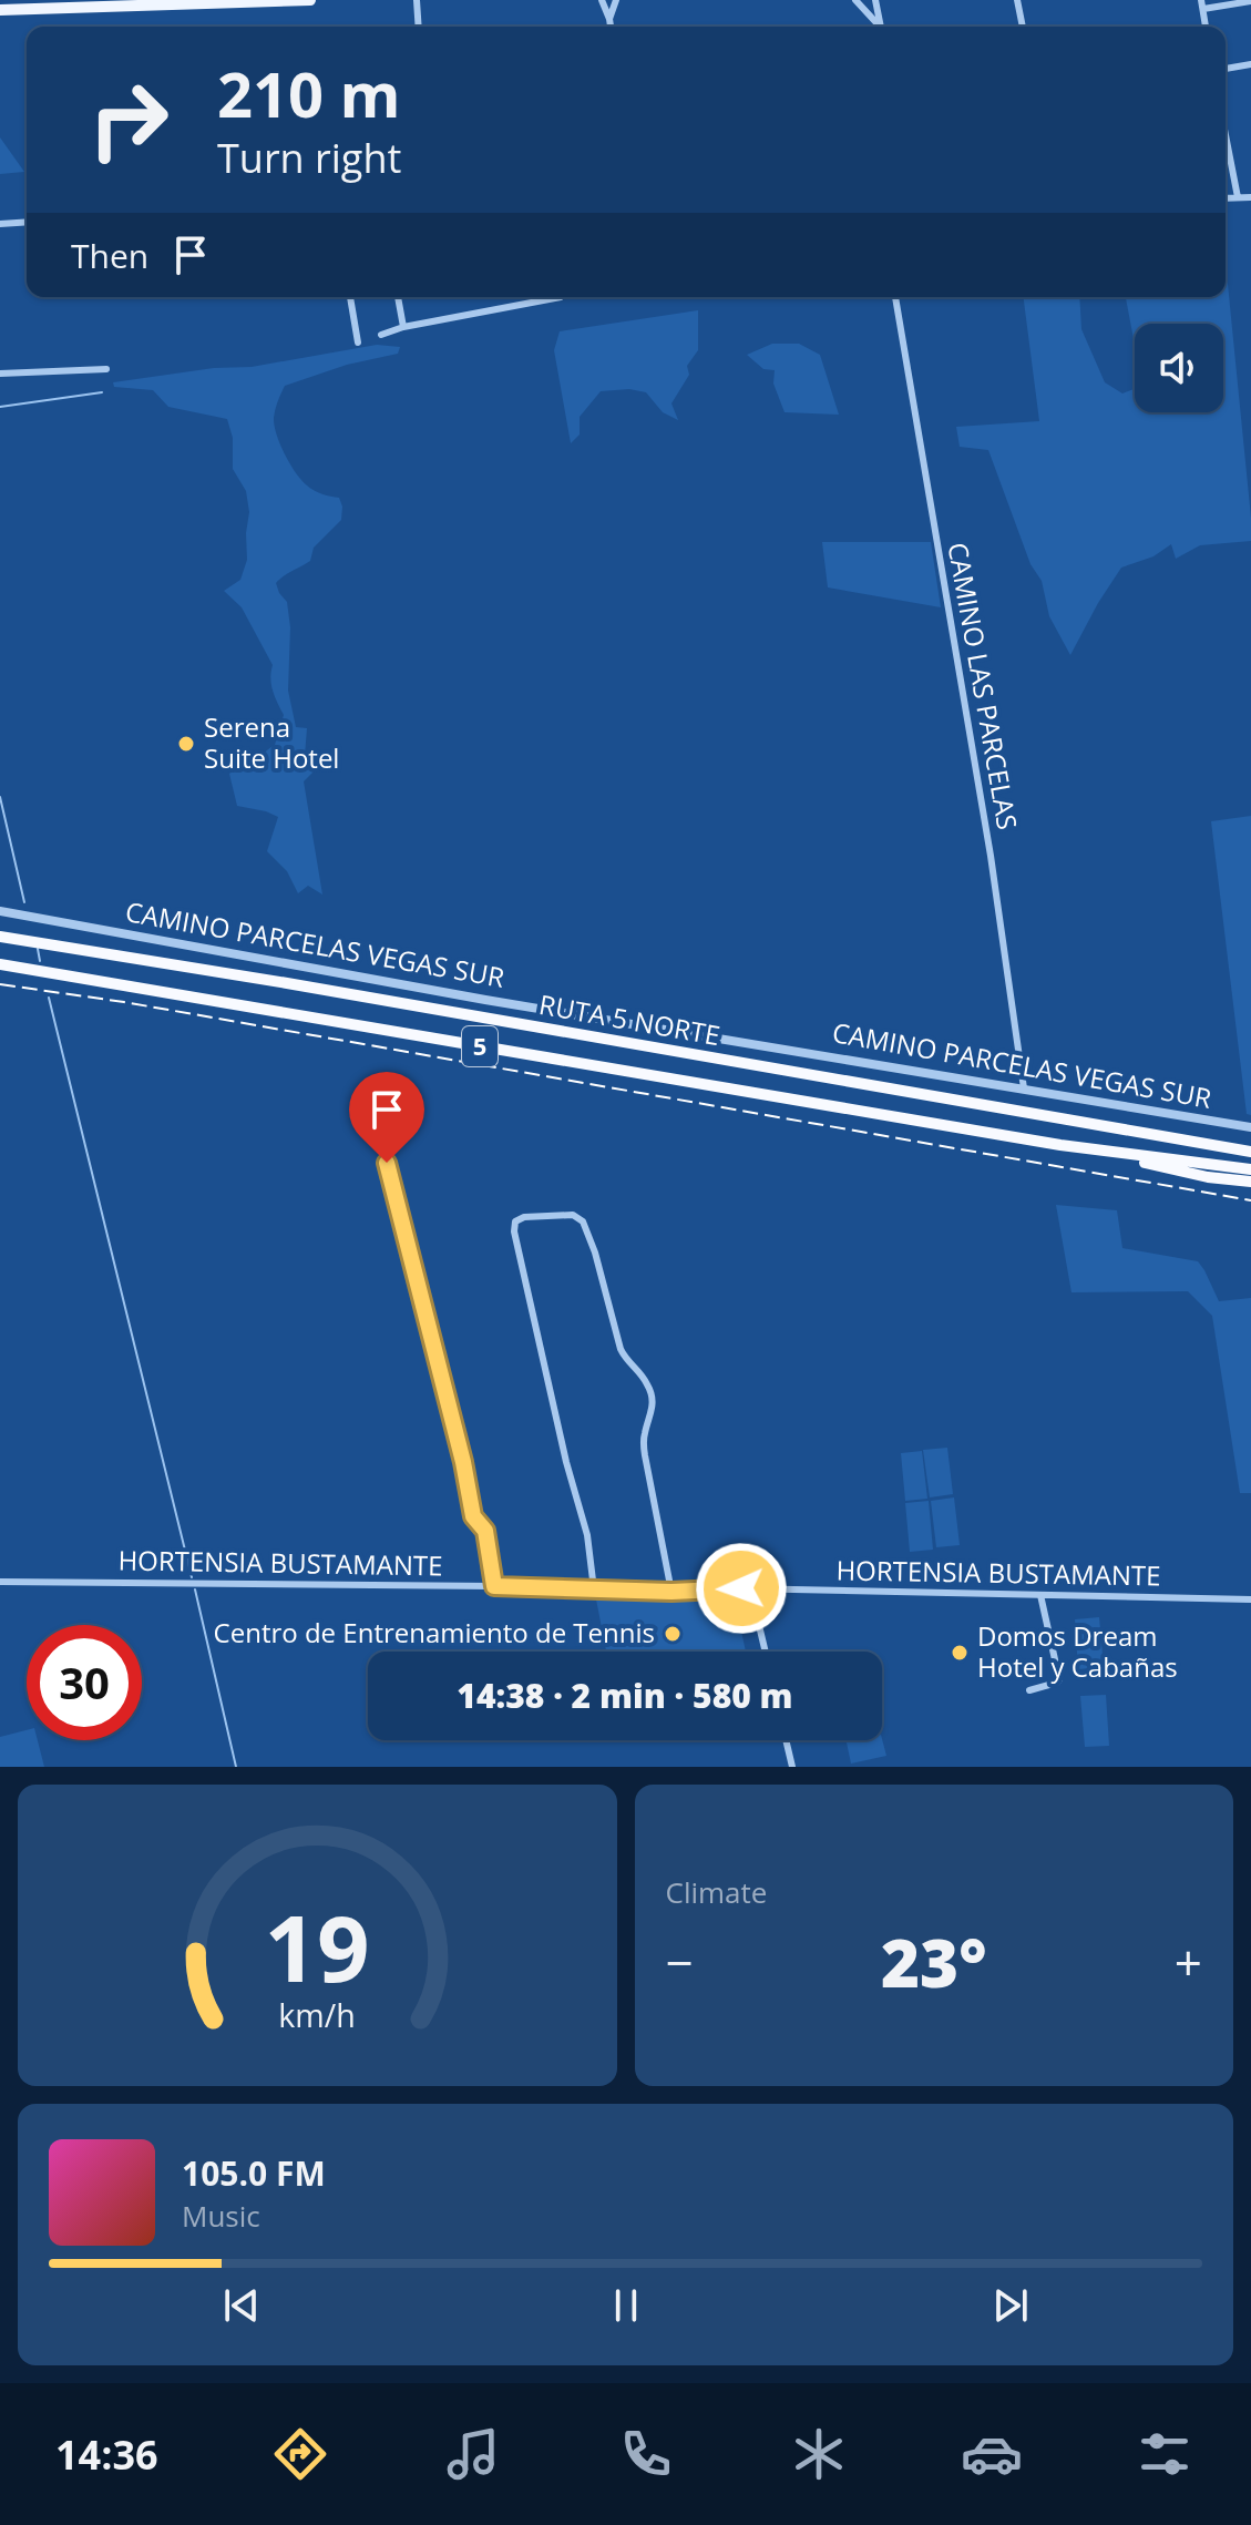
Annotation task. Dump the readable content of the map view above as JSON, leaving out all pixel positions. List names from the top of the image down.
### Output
{
  "streets": {
    "highway": ["RUTA 5 NORTE", "5"],
    "street": ["CAMINO LAS PARCELAS", "CAMINO PARCELAS VEGAS SUR", "HORTENSIA BUSTAMANTE"]
  },
  "crossings": [
    ["CAMINO LAS PARCELAS", "CAMINO PARCELAS VEGAS SUR"]
  ],
  "places": ["Serena Suite Hotel", "Centro de Entrenamiento de Tennis", "Domos Dream Hotel y Cabañas"],
  "page": {
    "turn": ["210 m", "Turn right"],
    "then": "Then",
    "limit": "30",
    "trip": "14:38 · 2 min · 580 m",
    "tile": "Climate",
    "heat": ["−", "23°", "+"],
    "song": ["105.0 FM", "Music"],
    "tabs": "14:36",
    "gauge": ["19", "km/h"]
  }
}
